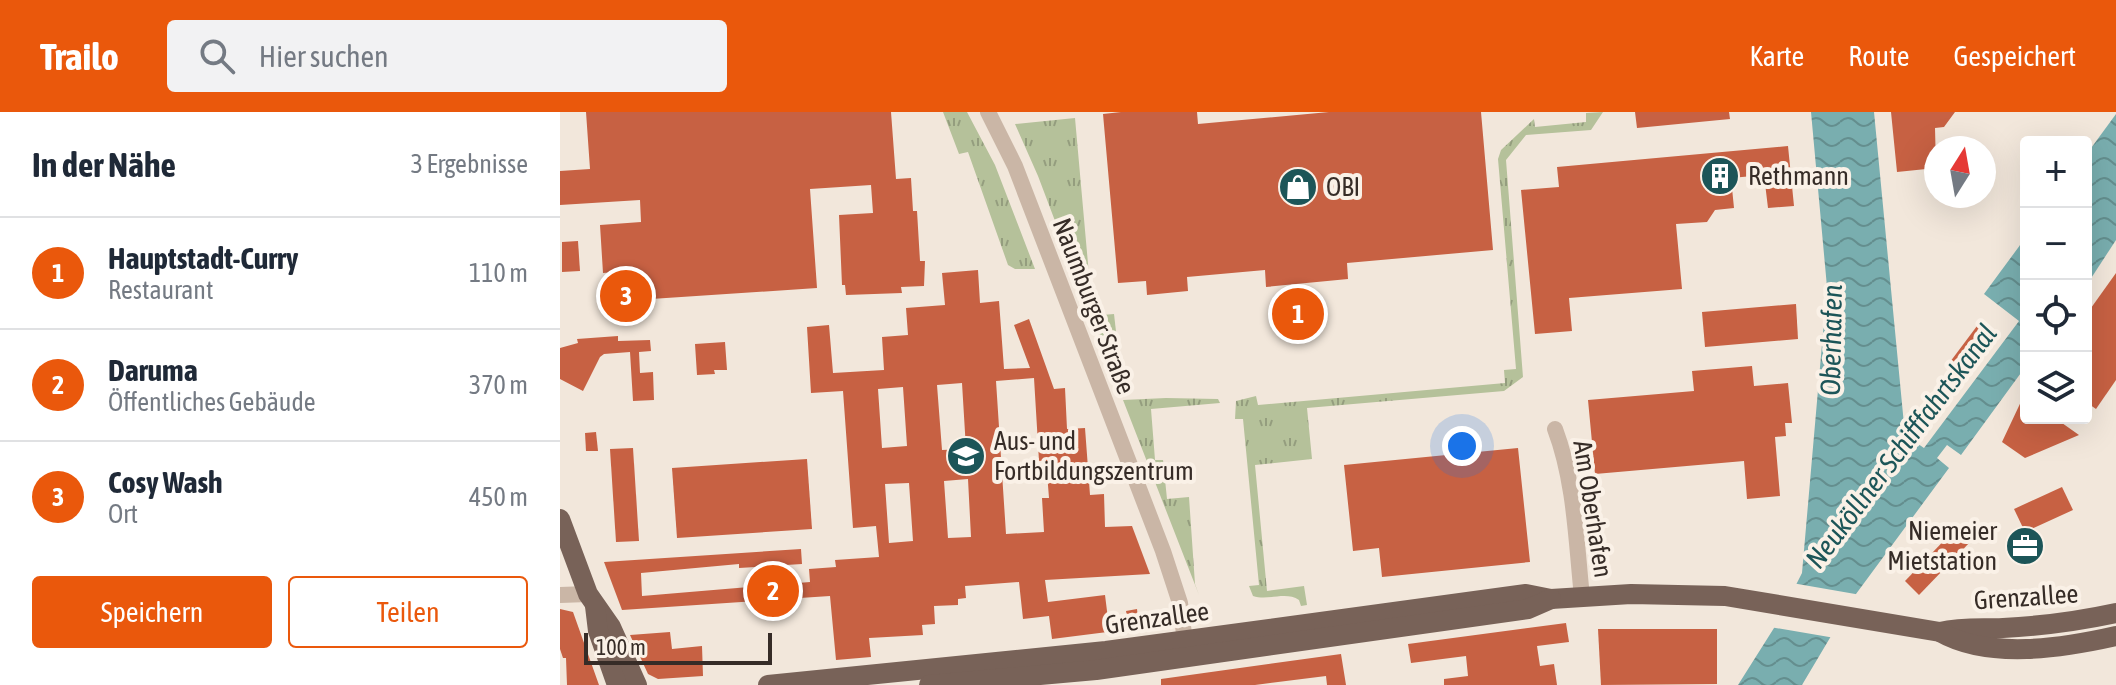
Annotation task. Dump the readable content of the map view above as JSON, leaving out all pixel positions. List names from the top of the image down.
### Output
{
  "streets": {
    "main road": ["Grenzallee"],
    "street": ["Naumburger Straße", "Am Oberhafen"]
  },
  "crossings": [
    ["Naumburger Straße", "Grenzallee"],
    ["Am Oberhafen", "Grenzallee"]
  ],
  "water": ["Oberhafen", "Neuköllner Schifffahrtskanal"],
  "places": {
    "building": ["Rethmann"],
    "shop": ["OBI"],
    "school or university": ["Aus- und Fortbildungszentrum"],
    "office": ["Niemeier Mietstation"]
  },
  "scale_bar": "100 m",
  "north": "top",
  "page": {
    "header": "Trailo",
    "search": "Hier suchen",
    "nav": ["Karte", "Route", "Gespeichert"],
    "heading": ["In der Nähe", "3 Ergebnisse"],
    "map_buttons": ["+", "−"],
    "list": [
      {
        "mark": "1",
        "name": "Hauptstadt-Curry",
        "note": "Restaurant",
        "value": "110 m"
      },
      {
        "mark": "2",
        "name": "Daruma",
        "note": "Öffentliches Gebäude",
        "value": "370 m"
      },
      {
        "mark": "3",
        "name": "Cosy Wash",
        "note": "Ort",
        "value": "450 m"
      }
    ],
    "pins": ["3", "1", "2"],
    "buttons": ["Speichern", "Teilen"],
    "scale": "100 m"
  }
}
